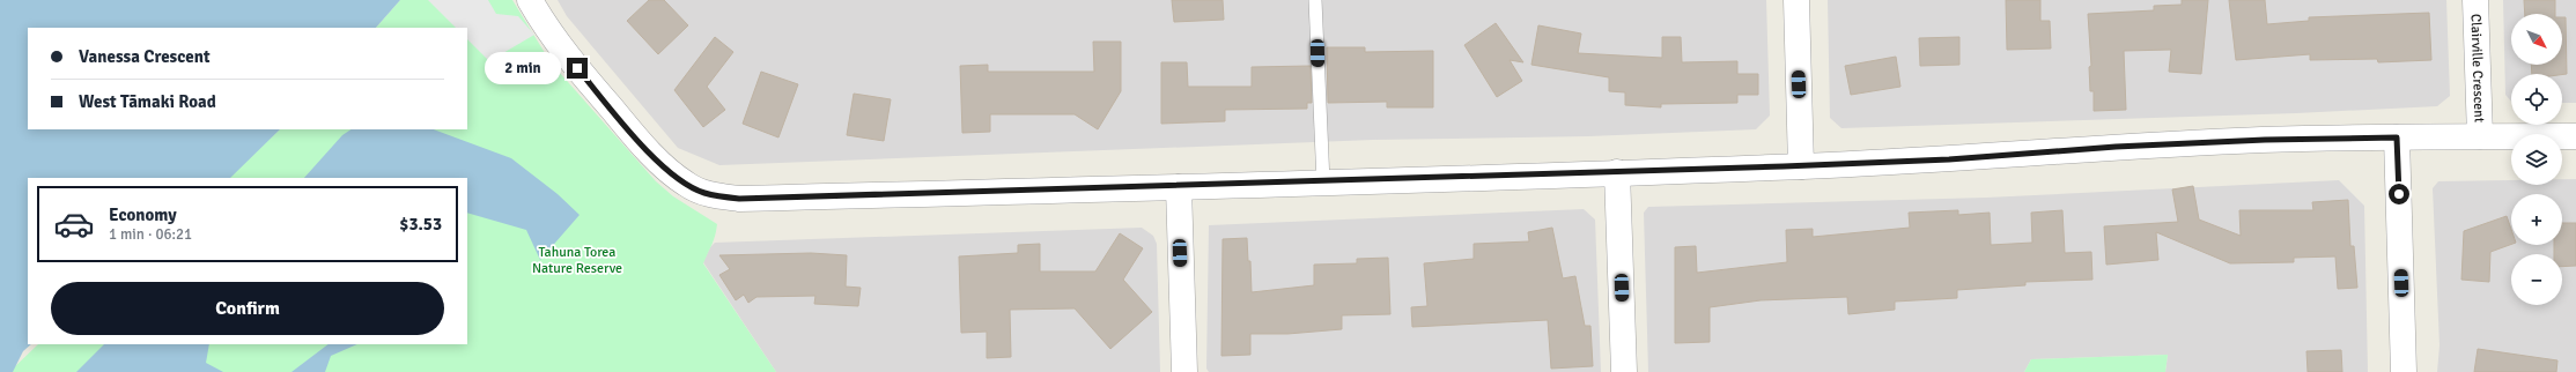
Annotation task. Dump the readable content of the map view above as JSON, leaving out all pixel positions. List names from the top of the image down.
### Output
{
  "streets": {
    "street": ["Clairville Crescent"]
  },
  "parks": ["Tahuna Torea Nature Reserve"],
  "north": "bottom right",
  "page": {
    "map_buttons": ["+", "−"],
    "banner": ["Vanessa Crescent", "West Tāmaki Road"],
    "bubble": "2 min",
    "list": [
      {
        "name": "Economy",
        "note": "1 min · 06:21",
        "value": "$3.53"
      }
    ],
    "buttons": "Confirm"
  }
}
